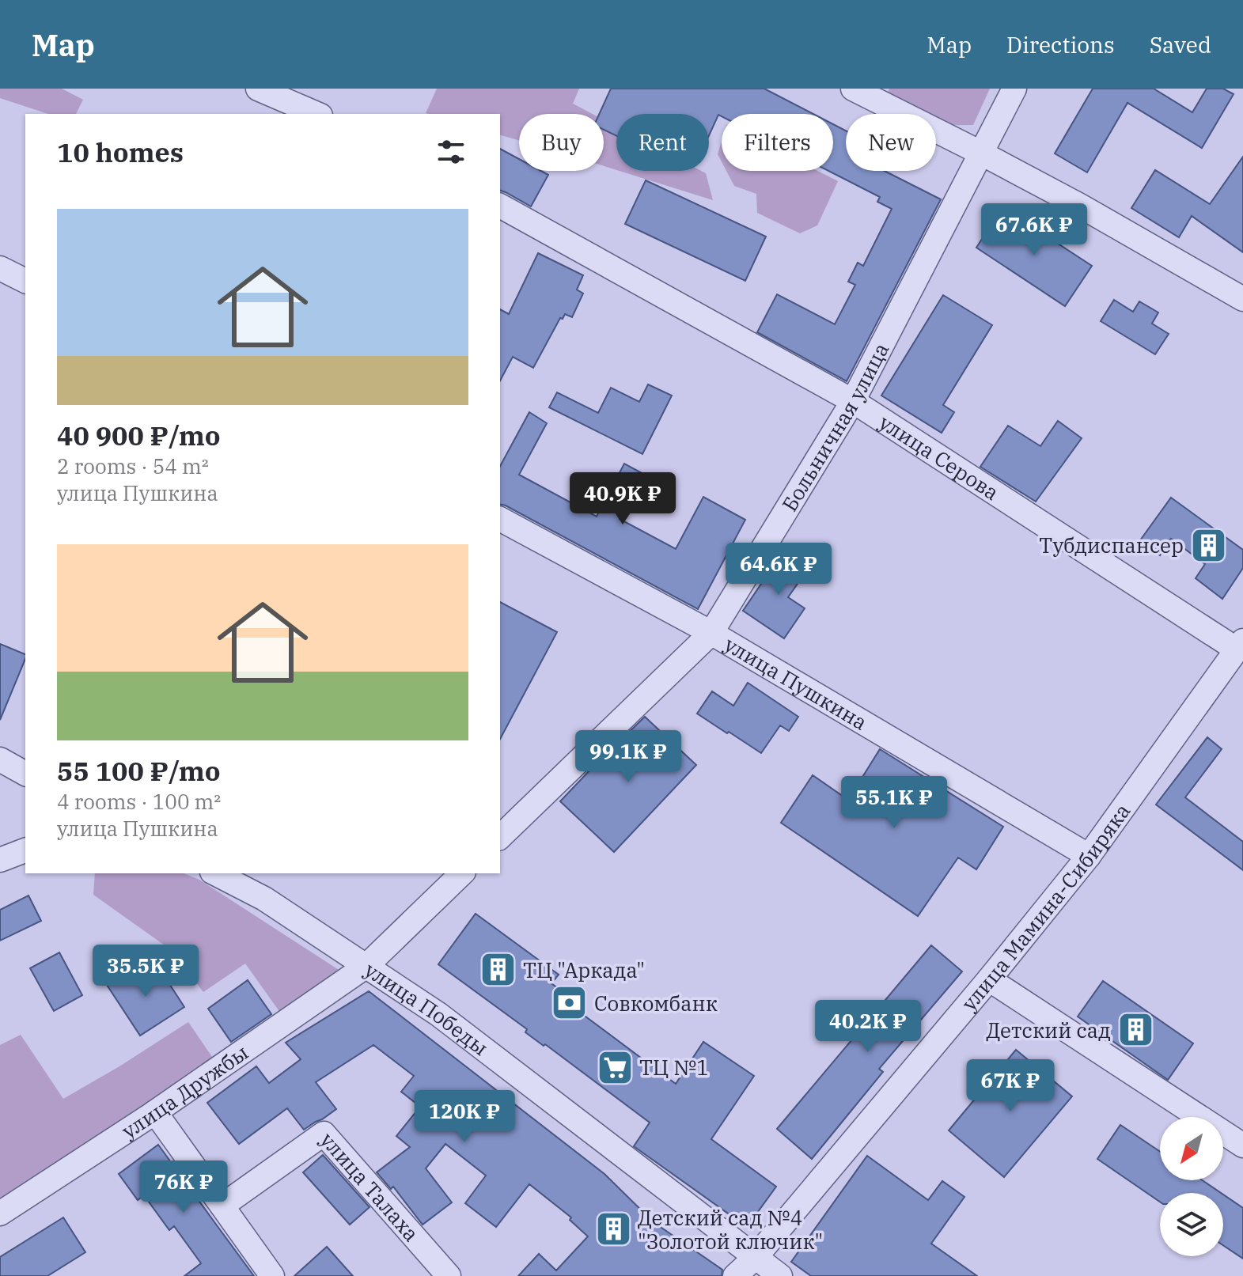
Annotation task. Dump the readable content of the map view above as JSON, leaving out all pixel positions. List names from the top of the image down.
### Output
{
  "streets": {
    "street": [
      "Больничная улица",
      "улица Серова",
      "улица Пушкина",
      "улица Мамина-Сибиряка",
      "улица Победы",
      "улица Дружбы",
      "улица Талаха"
    ]
  },
  "crossings": [
    ["Больничная улица", "улица Серова"],
    ["Больничная улица", "улица Пушкина"],
    ["улица Серова", "улица Мамина-Сибиряка"],
    ["улица Пушкина", "улица Мамина-Сибиряка"],
    ["улица Мамина-Сибиряка", "улица Победы"],
    ["улица Победы", "улица Дружбы"]
  ],
  "places": {
    "building": [
      "Тубдиспансер",
      "ТЦ \"Аркада\"",
      "Детский сад",
      "Детский сад №4 \"Золотой ключик\""
    ],
    "bank": ["Совкомбанк"],
    "supermarket": ["ТЦ №1"]
  },
  "north": "bottom left",
  "page": {
    "header": "Map",
    "nav": ["Map", "Directions", "Saved"],
    "chip": [
      "Buy",
      "Rent",
      "Filters",
      "New"
    ],
    "heading": "10 homes",
    "list": [
      {
        "name": "40 900 ₽/mo",
        "note": "2 rooms · 54 m² · улица Пушкина"
      },
      {
        "name": "55 100 ₽/mo",
        "note": "4 rooms · 100 m² · улица Пушкина"
      }
    ],
    "price": [
      "67.6K ₽",
      "40.9K ₽",
      "64.6K ₽",
      "99.1K ₽",
      "55.1K ₽",
      "35.5K ₽",
      "40.2K ₽",
      "67K ₽",
      "120K ₽",
      "76K ₽"
    ]
  }
}
